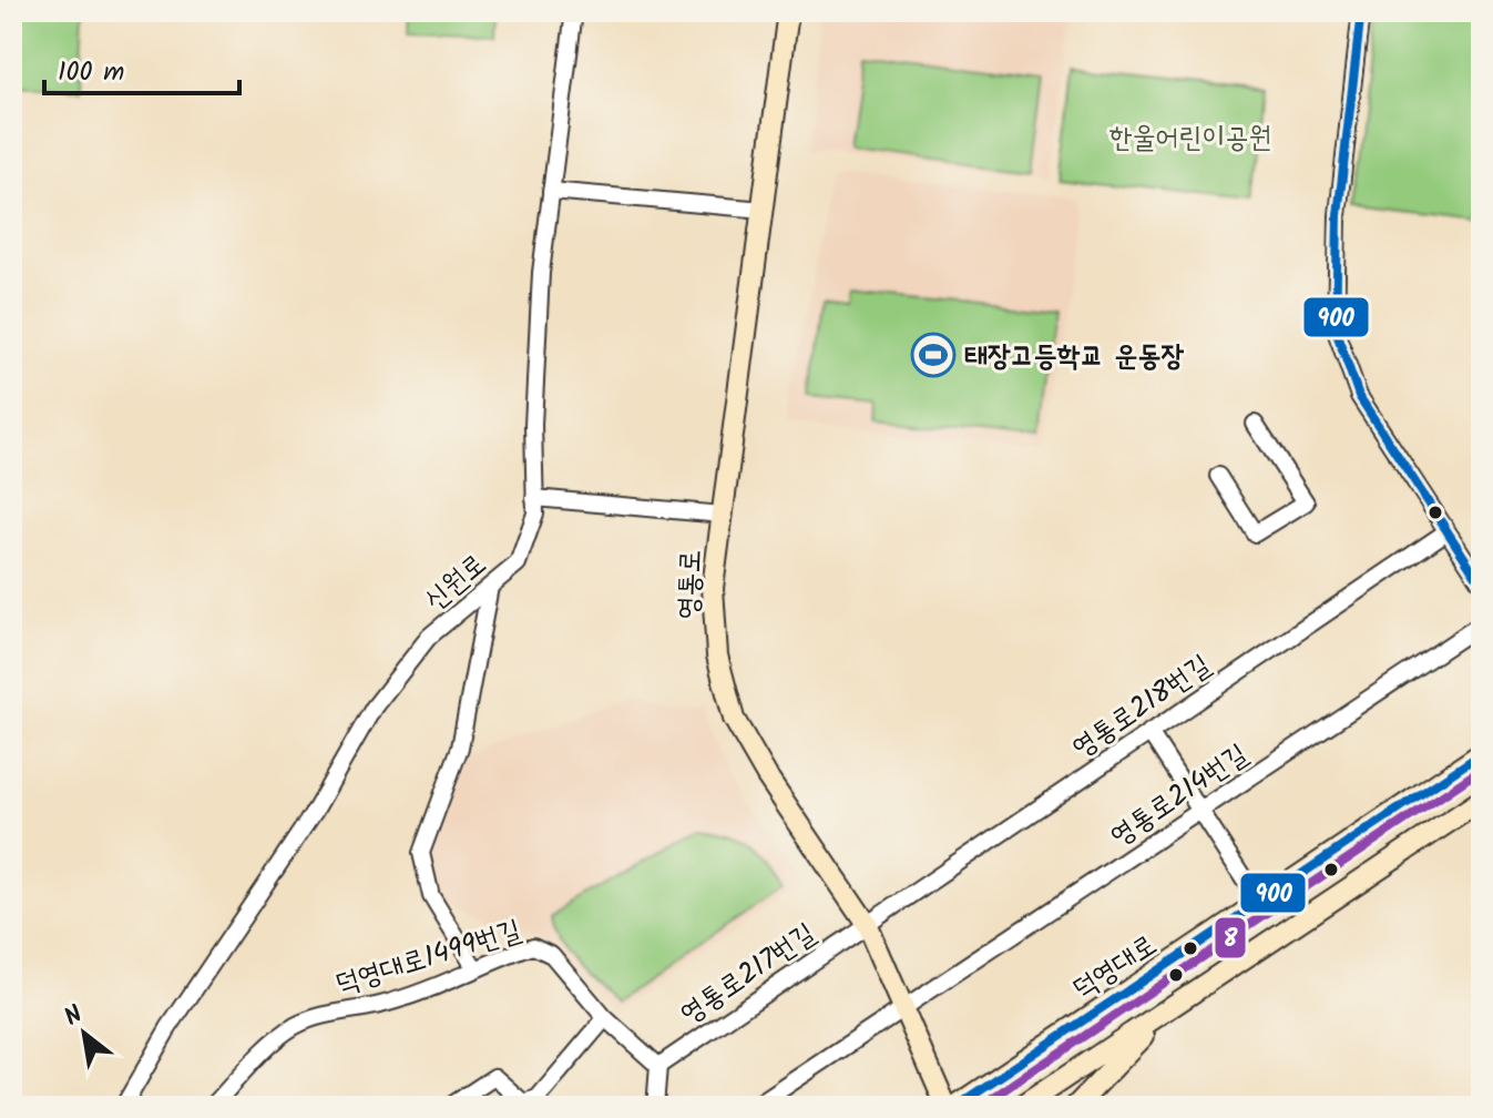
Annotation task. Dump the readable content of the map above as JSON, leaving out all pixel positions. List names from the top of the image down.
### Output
{
  "streets": {
    "main road": ["영통로", "덕영대로"],
    "street": [
      "신원로",
      "영통로218번길",
      "영통로214번길",
      "덕영대로1499번길",
      "영통로217번길"
    ]
  },
  "crossings": [
    ["영통로", "영통로218번길"],
    ["영통로", "영통로214번길"],
    ["영통로", "영통로217번길"],
    ["영통로218번길", "영통로217번길"],
    ["덕영대로1499번길", "영통로217번길"]
  ],
  "parks": ["한울어린이공원"],
  "places": {
    "sports": ["태장고등학교 운동장"]
  },
  "lines": ["transit line 900", "transit line 8"],
  "scale_bar": "100 m",
  "north": "top left"
}
